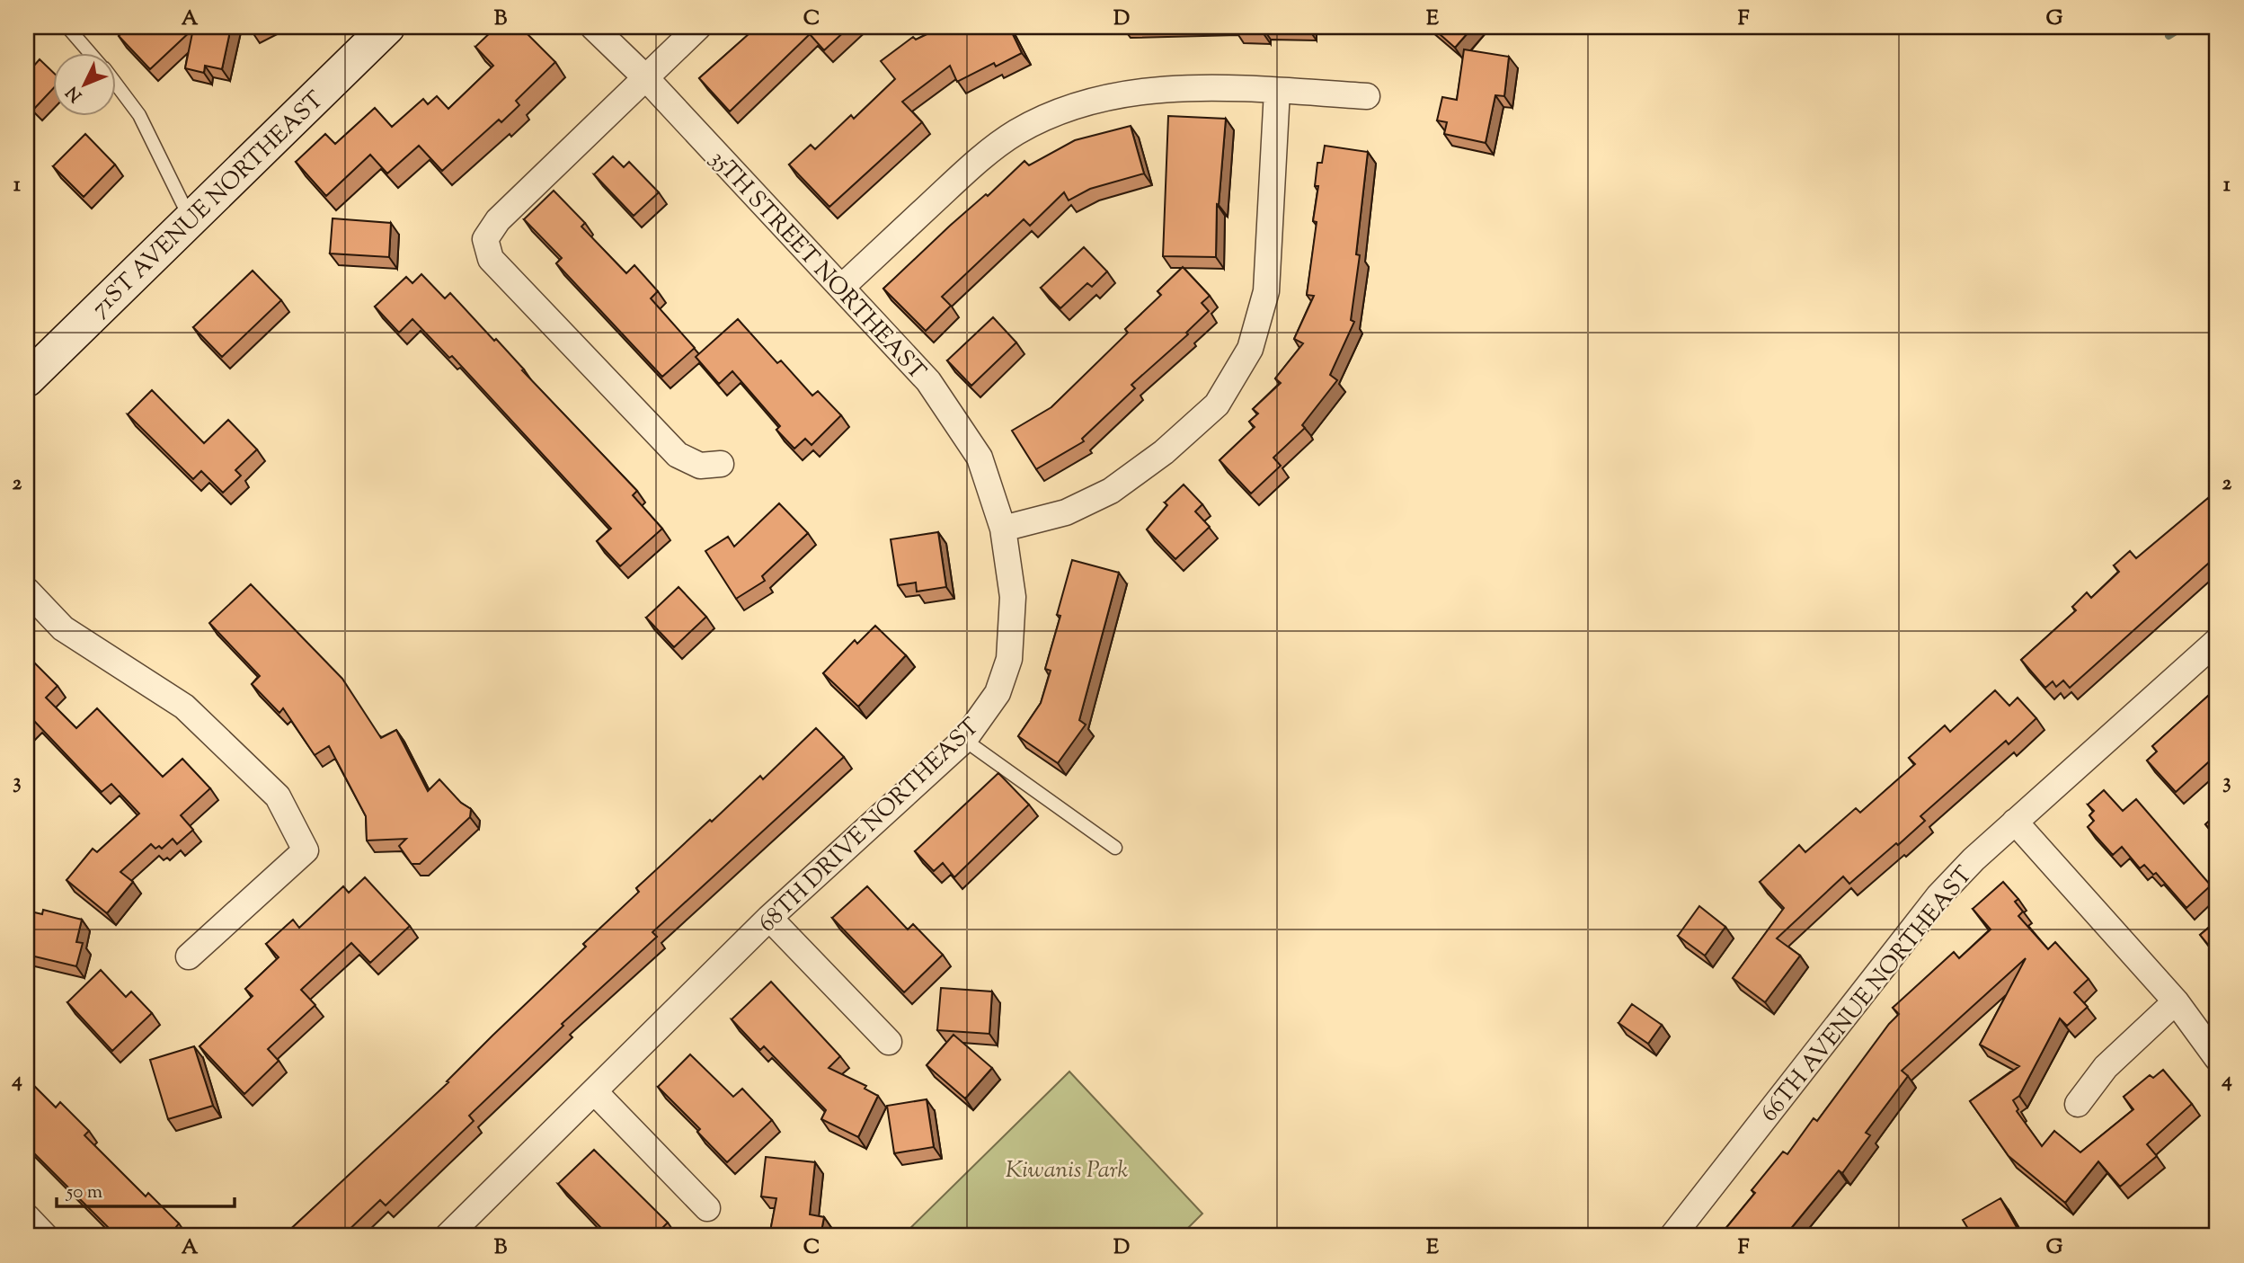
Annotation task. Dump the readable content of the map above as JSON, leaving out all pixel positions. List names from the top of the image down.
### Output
{
  "streets": {
    "street": [
      "71ST AVENUE NORTHEAST",
      "35TH STREET NORTHEAST",
      "68TH DRIVE NORTHEAST",
      "66TH AVENUE NORTHEAST"
    ]
  },
  "crossings": [
    ["35TH STREET NORTHEAST", "68TH DRIVE NORTHEAST"]
  ],
  "parks": ["Kiwanis Park"],
  "scale_bar": "50 m",
  "north": "bottom left",
  "grid": {
    "columns": [
      "A",
      "B",
      "C",
      "D",
      "E",
      "F",
      "G"
    ],
    "rows": [
      "1",
      "2",
      "3",
      "4"
    ]
  }
}
